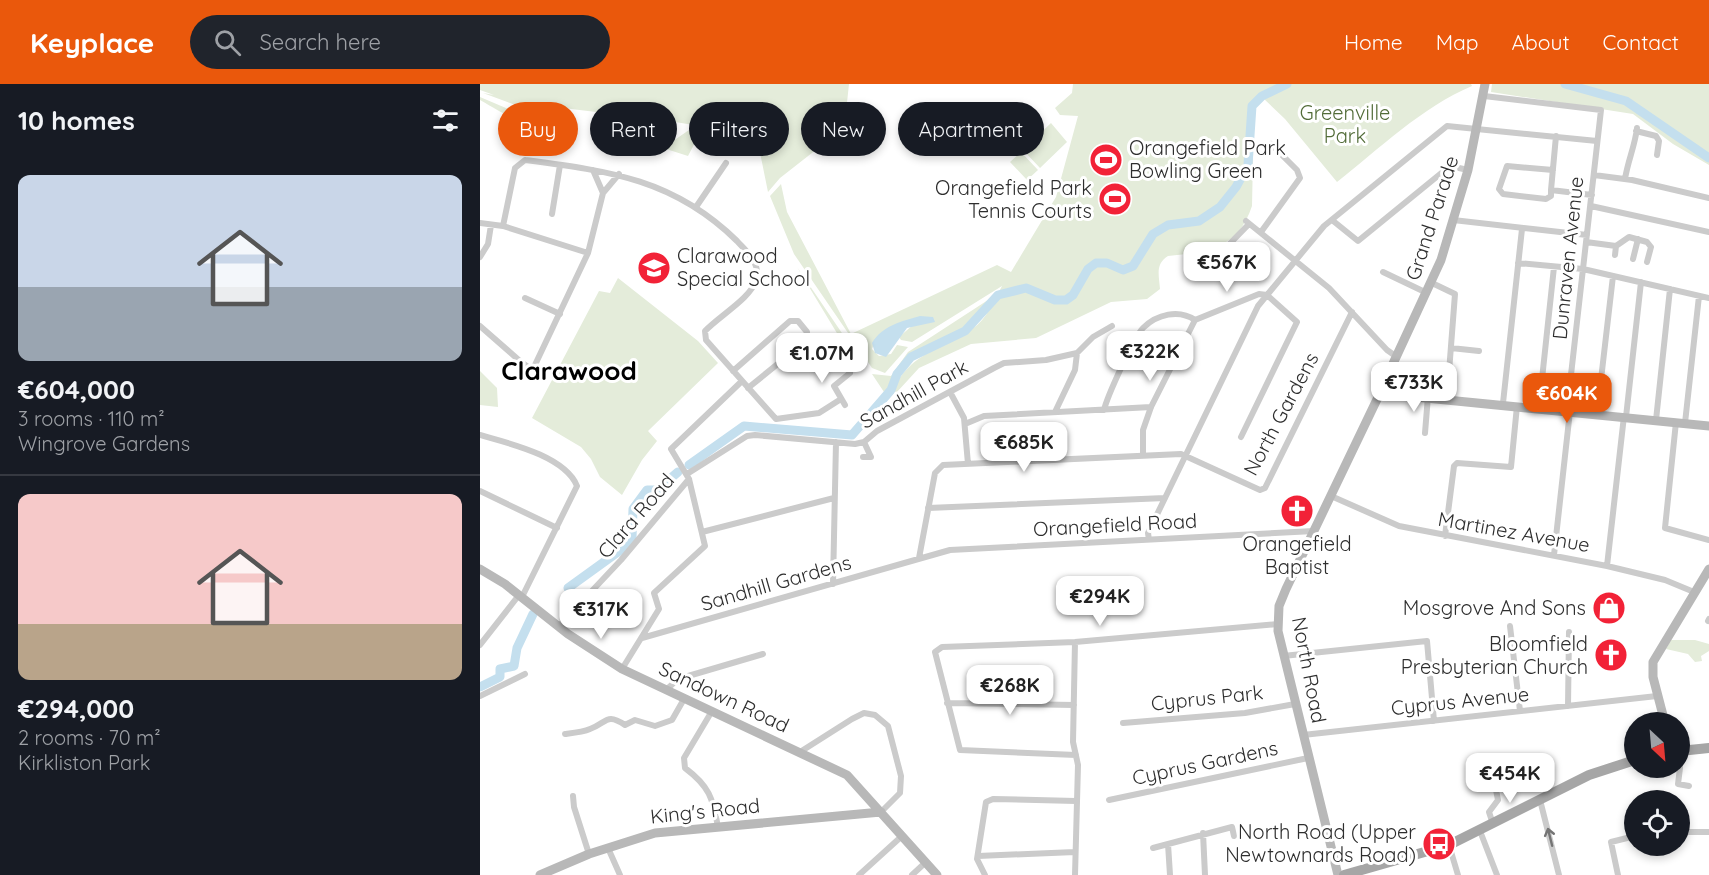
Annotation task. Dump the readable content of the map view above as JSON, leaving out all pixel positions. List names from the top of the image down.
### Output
{
  "streets": {
    "street": [
      "Grand Parade",
      "Dunraven Avenue",
      "Sandhill Park",
      "North Gardens",
      "Clara Road",
      "Orangefield Road",
      "Martinez Avenue",
      "Sandhill Gardens",
      "North Road",
      "Sandown Road",
      "Cyprus Park",
      "Cyprus Avenue",
      "Cyprus Gardens",
      "King's Road"
    ]
  },
  "crossings": [
    ["Grand Parade", "Dunraven Avenue"],
    ["Grand Parade", "North Road"],
    ["Dunraven Avenue", "Martinez Avenue"],
    ["Sandhill Park", "Clara Road"],
    ["Clara Road", "Sandown Road"],
    ["Orangefield Road", "Sandhill Gardens"],
    ["Orangefield Road", "North Road"],
    ["Martinez Avenue", "North Road"],
    ["North Road", "Cyprus Park"],
    ["North Road", "Cyprus Avenue"],
    ["North Road", "Cyprus Gardens"],
    ["Sandown Road", "King's Road"]
  ],
  "districts": ["Clarawood"],
  "parks": ["Greenville Park"],
  "places": {
    "sports": ["Orangefield Park Bowling Green", "Orangefield Park Tennis Courts"],
    "school or university": ["Clarawood Special School"],
    "church": ["Orangefield Baptist", "Bloomfield Presbyterian Church"],
    "shop": ["Mosgrove And Sons"],
    "bus stop": ["North Road (Upper Newtownards Road)"]
  },
  "north": "bottom right",
  "page": {
    "header": "Keyplace",
    "search": "Search here",
    "nav": [
      "Home",
      "Map",
      "About",
      "Contact"
    ],
    "heading": "10 homes",
    "chip": [
      "Buy",
      "Rent",
      "Filters",
      "New",
      "Apartment"
    ],
    "list": [
      {
        "name": "€604,000",
        "note": "3 rooms · 110 m² · Wingrove Gardens"
      },
      {
        "name": "€294,000",
        "note": "2 rooms · 70 m² · Kirkliston Park"
      }
    ],
    "price": [
      "€567K",
      "€322K",
      "€1.07M",
      "€733K",
      "€604K",
      "€685K",
      "€294K",
      "€317K",
      "€268K",
      "€454K"
    ]
  }
}
